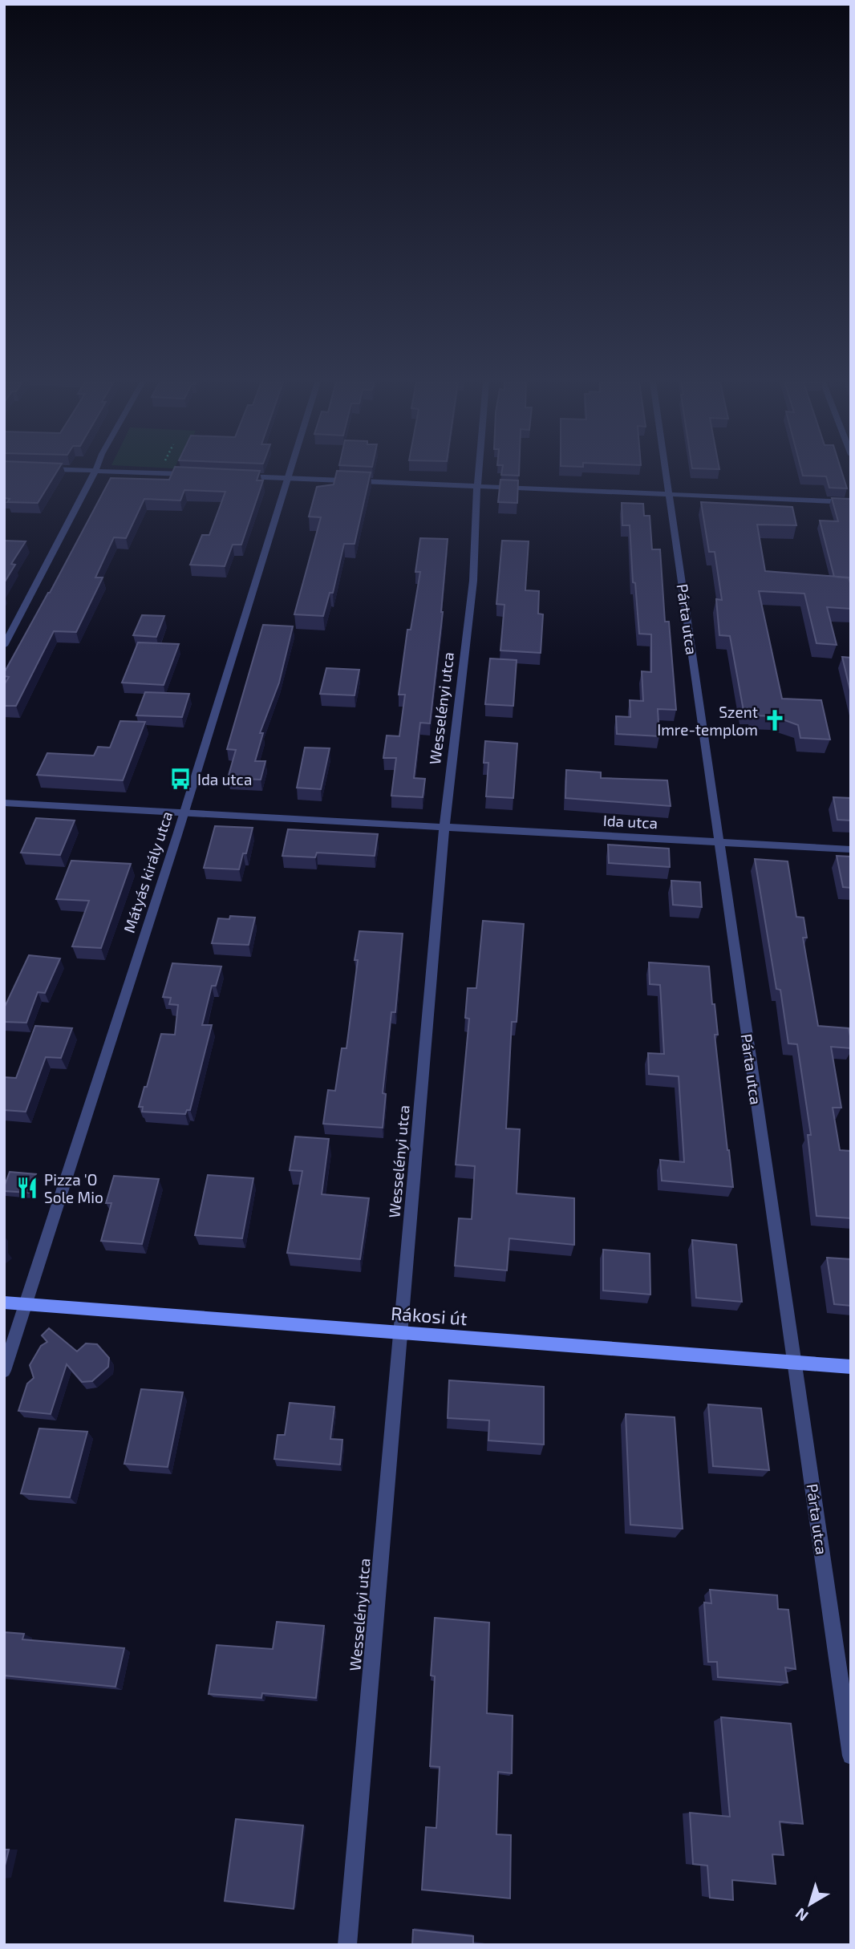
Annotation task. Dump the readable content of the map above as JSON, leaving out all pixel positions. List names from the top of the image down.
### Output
{
  "streets": {
    "main road": ["Rákosi út"],
    "street": [
      "Párta utca",
      "Wesselényi utca",
      "Ida utca",
      "Mátyás király utca"
    ]
  },
  "crossings": [
    ["Párta utca", "Ida utca"],
    ["Párta utca", "Rákosi út"],
    ["Wesselényi utca", "Ida utca"],
    ["Wesselényi utca", "Rákosi út"],
    ["Ida utca", "Mátyás király utca"],
    ["Mátyás király utca", "Rákosi út"]
  ],
  "places": {
    "church": ["Szent Imre-templom"],
    "bus stop": ["Ida utca"],
    "restaurant": ["Pizza 'O Sole Mio"]
  },
  "north": "bottom left"
}
